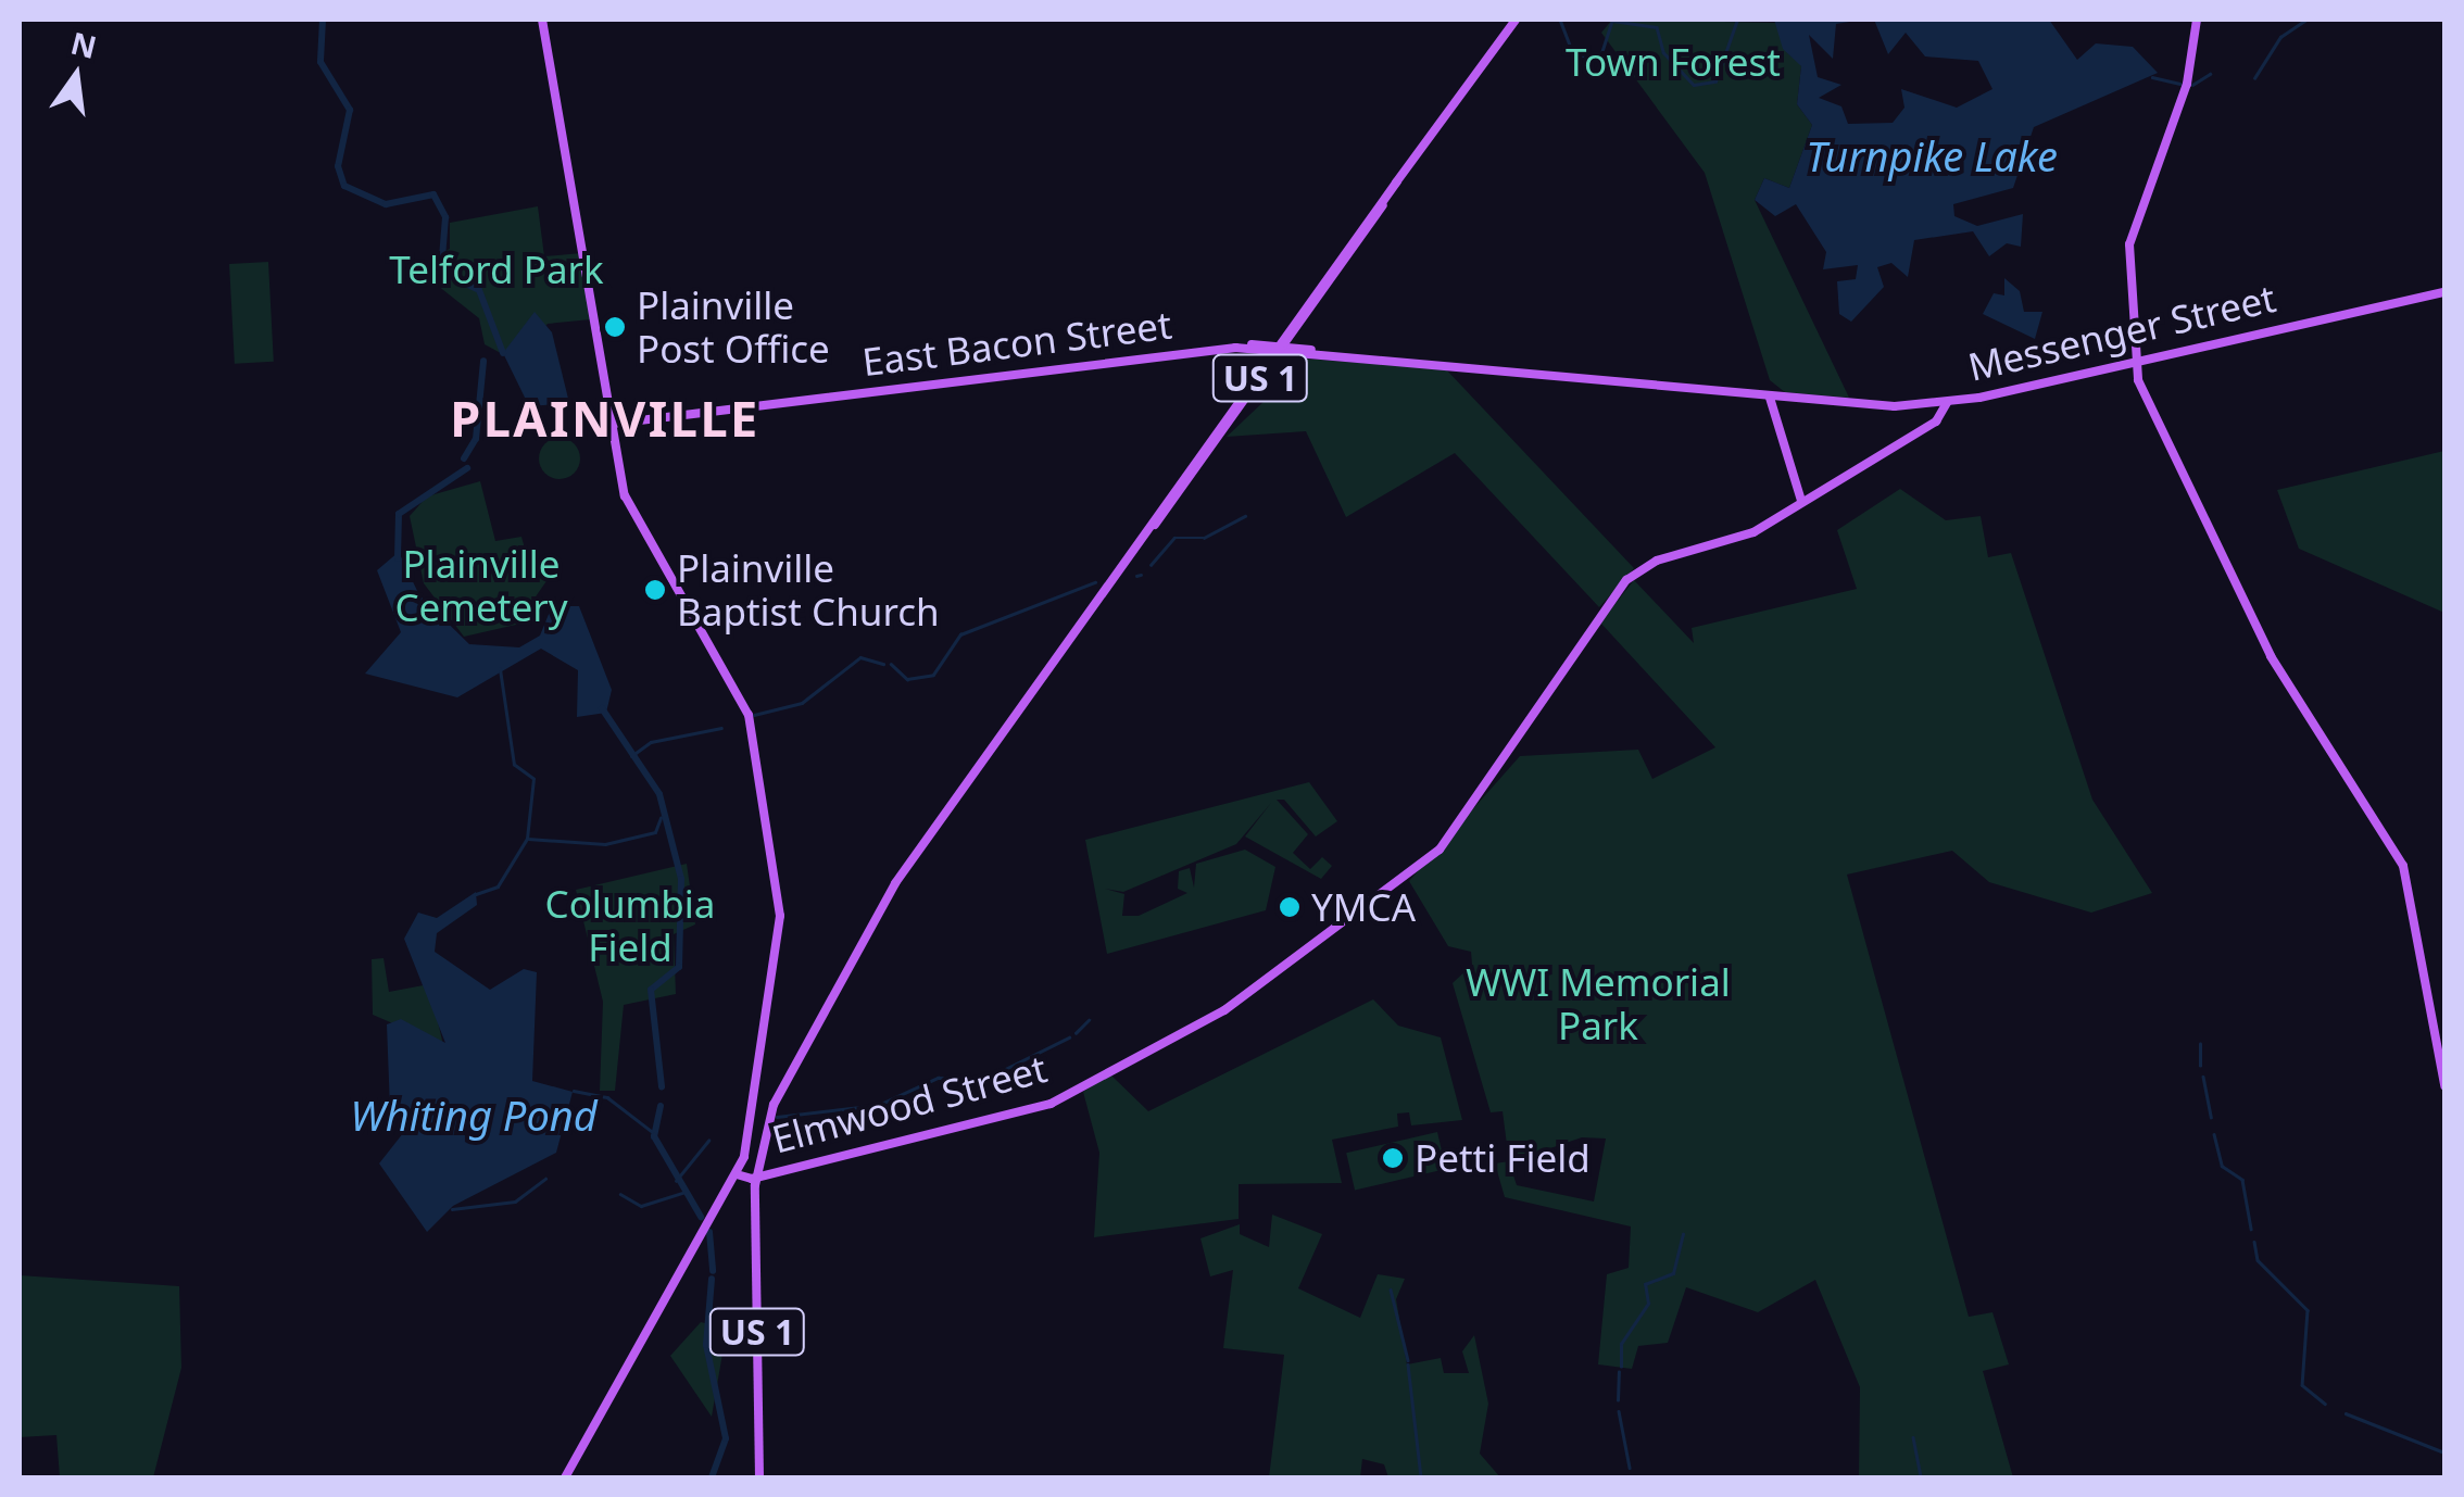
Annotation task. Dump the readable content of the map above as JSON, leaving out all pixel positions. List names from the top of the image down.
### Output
{
  "streets": {
    "main road": [
      "Messenger Street",
      "East Bacon Street",
      "US 1",
      "Elmwood Street"
    ]
  },
  "crossings": [
    ["Messenger Street", "East Bacon Street"],
    ["Messenger Street", "Elmwood Street"],
    ["East Bacon Street", "US 1"],
    ["US 1", "Elmwood Street"]
  ],
  "districts": ["PLAINVILLE"],
  "water": ["Turnpike Lake", "Whiting Pond"],
  "parks": [
    "Town Forest",
    "Telford Park",
    "Plainville Cemetery",
    "Columbia Field",
    "WWI Memorial Park"
  ],
  "places": [
    "Plainville Post Office",
    "Plainville Baptist Church",
    "YMCA",
    "Petti Field"
  ],
  "north": "top"
}
